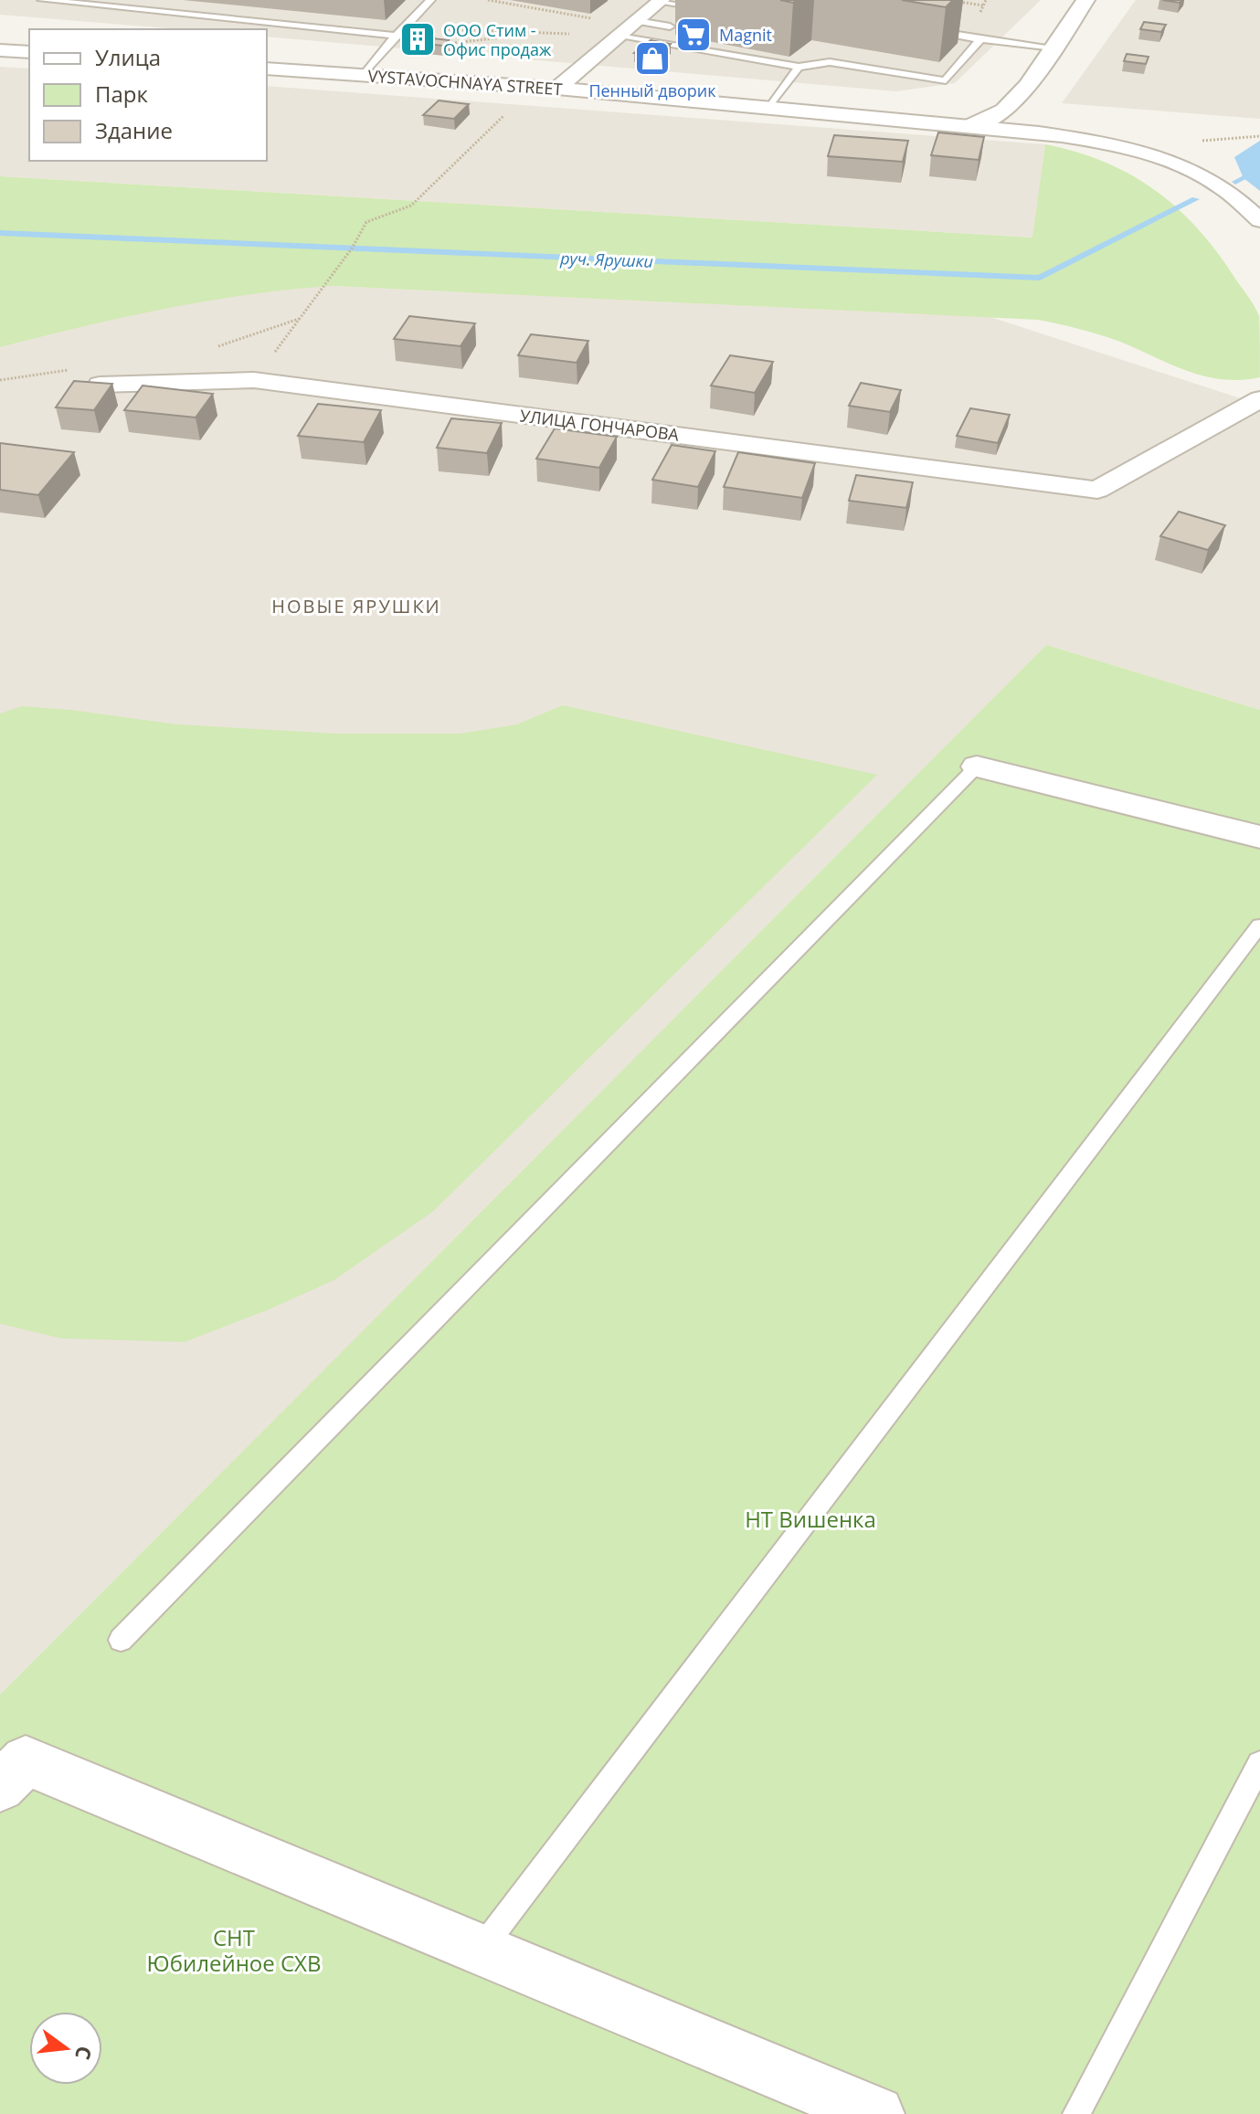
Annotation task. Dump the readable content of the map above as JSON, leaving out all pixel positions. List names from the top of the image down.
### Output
{
  "streets": {
    "street": ["VYSTAVOCHNAYA STREET", "УЛИЦА ГОНЧАРОВА"]
  },
  "districts": ["НОВЫЕ ЯРУШКИ"],
  "water": ["руч. Ярушки"],
  "parks": ["НТ Вишенка", "СНТ Юбилейное СХВ"],
  "places": {
    "supermarket": ["Magnit"],
    "building": ["ООО Стим - Офис продаж"],
    "shop": ["Пенный дворик"]
  },
  "legend": ["Улица", "Парк", "Здание"],
  "north": "right"
}
